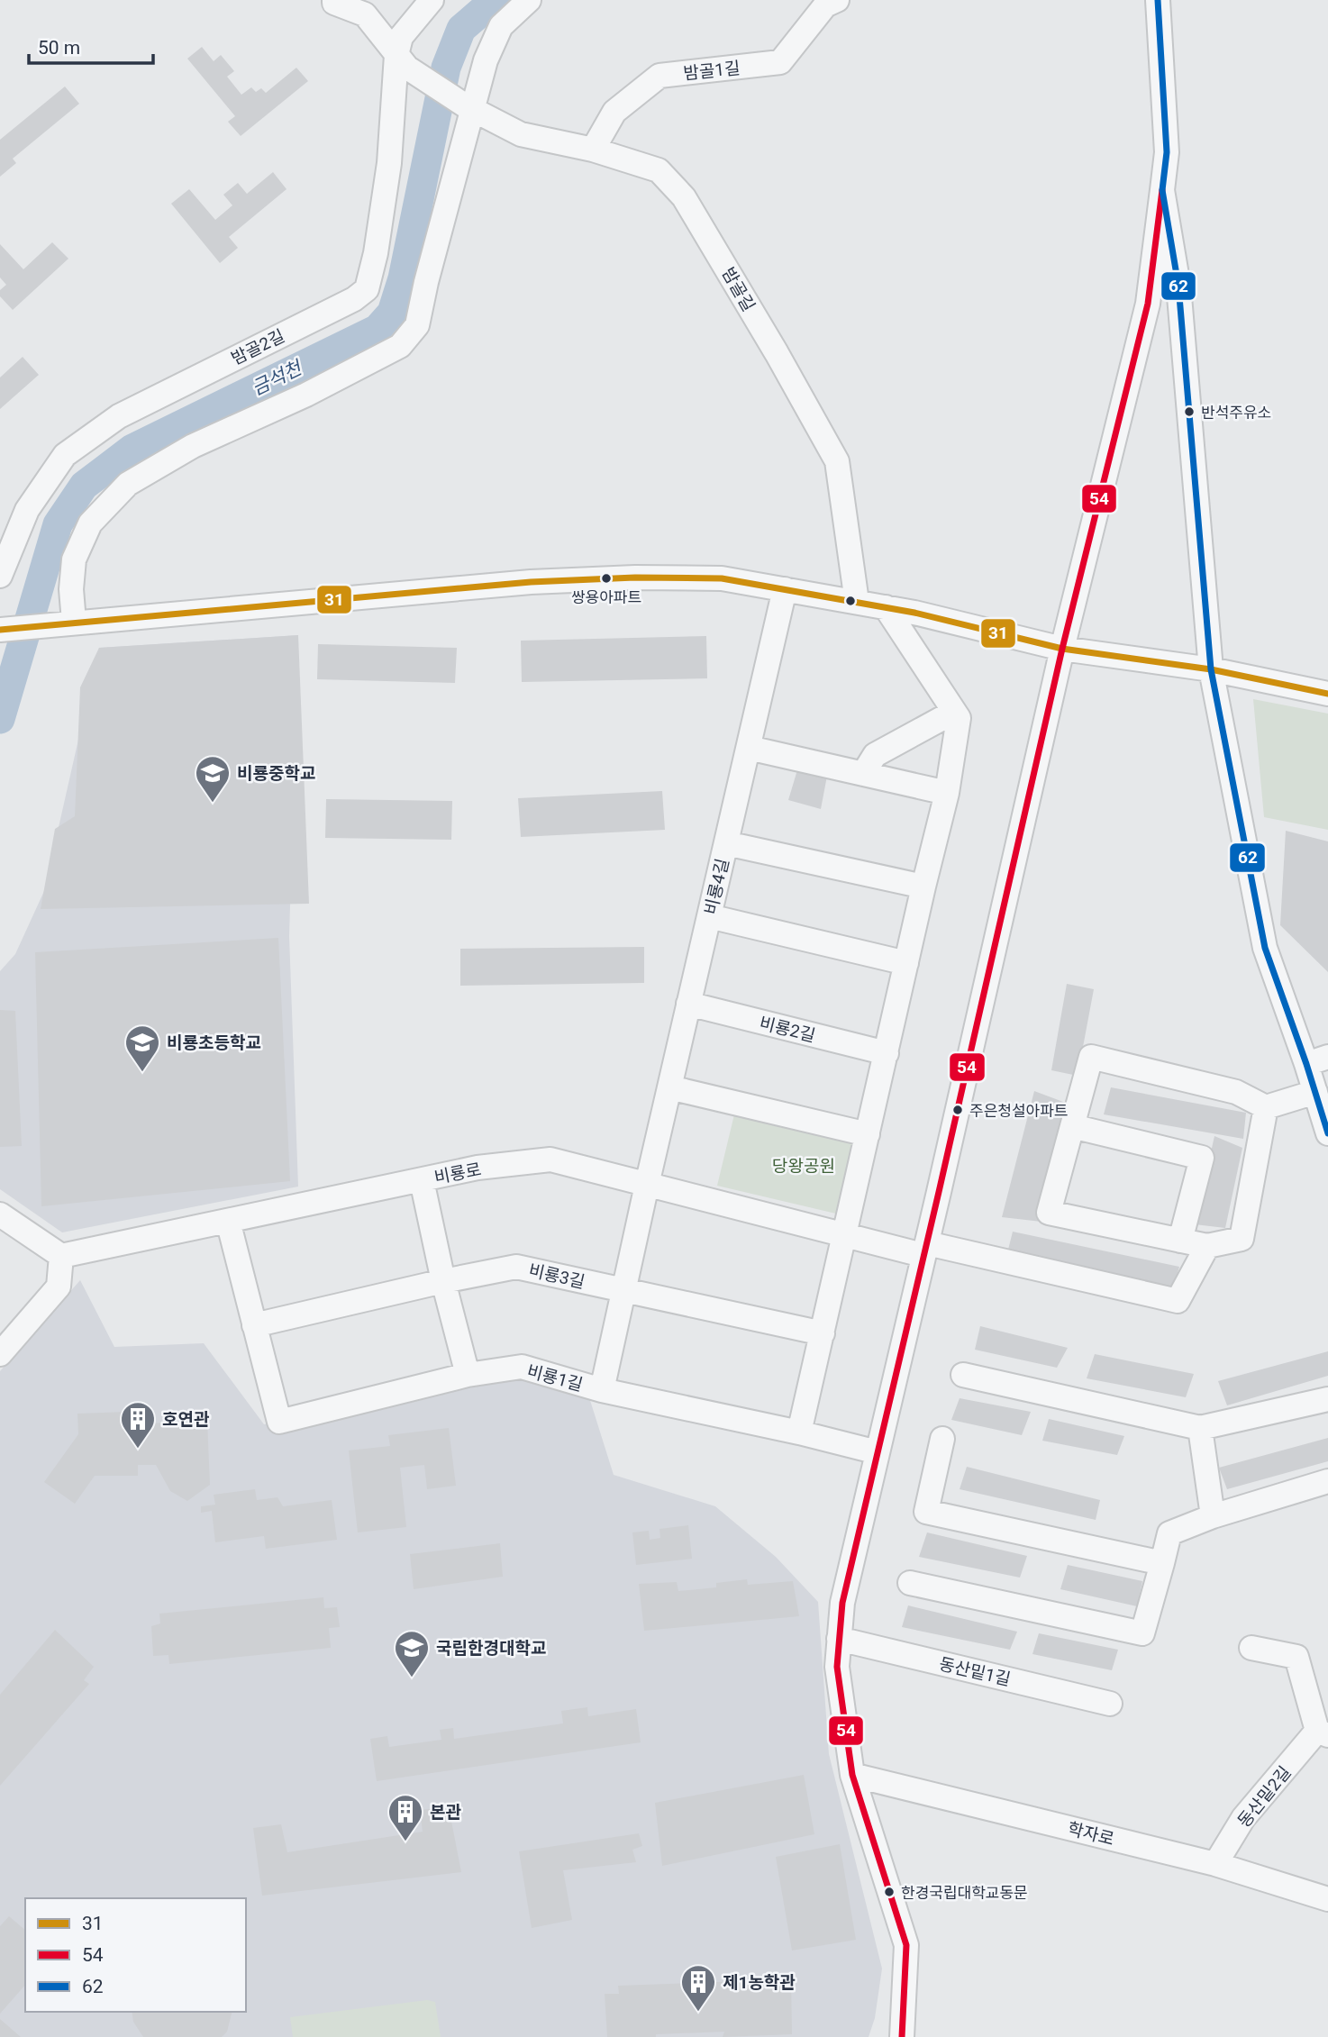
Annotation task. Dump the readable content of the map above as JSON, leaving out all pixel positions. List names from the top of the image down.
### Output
{
  "streets": {
    "street": [
      "밤골1길",
      "밤골길",
      "밤골2길",
      "비룡4길",
      "비룡2길",
      "비룡로",
      "비룡3길",
      "비룡1길",
      "동산밑1길",
      "동산밑2길",
      "학자로"
    ]
  },
  "crossings": [
    ["밤골1길", "밤골길"],
    ["밤골길", "밤골2길"],
    ["비룡4길", "비룡2길"],
    ["비룡4길", "비룡로"],
    ["비룡4길", "비룡3길"],
    ["비룡4길", "비룡1길"],
    ["비룡로", "비룡1길"],
    ["비룡3길", "비룡1길"],
    ["동산밑2길", "학자로"]
  ],
  "water": ["금석천"],
  "parks": ["당왕공원"],
  "places": {
    "other": [
      "반석주유소",
      "쌍용아파트",
      "주은청설아파트",
      "한경국립대학교동문"
    ],
    "school or university": ["비룡중학교", "비룡초등학교", "국립한경대학교"],
    "building": ["호연관", "본관", "제1농학관"]
  },
  "lines": ["transit line 62", "transit line 54", "transit line 31"],
  "legend": ["31", "54", "62"],
  "scale_bar": "50 m"
}
